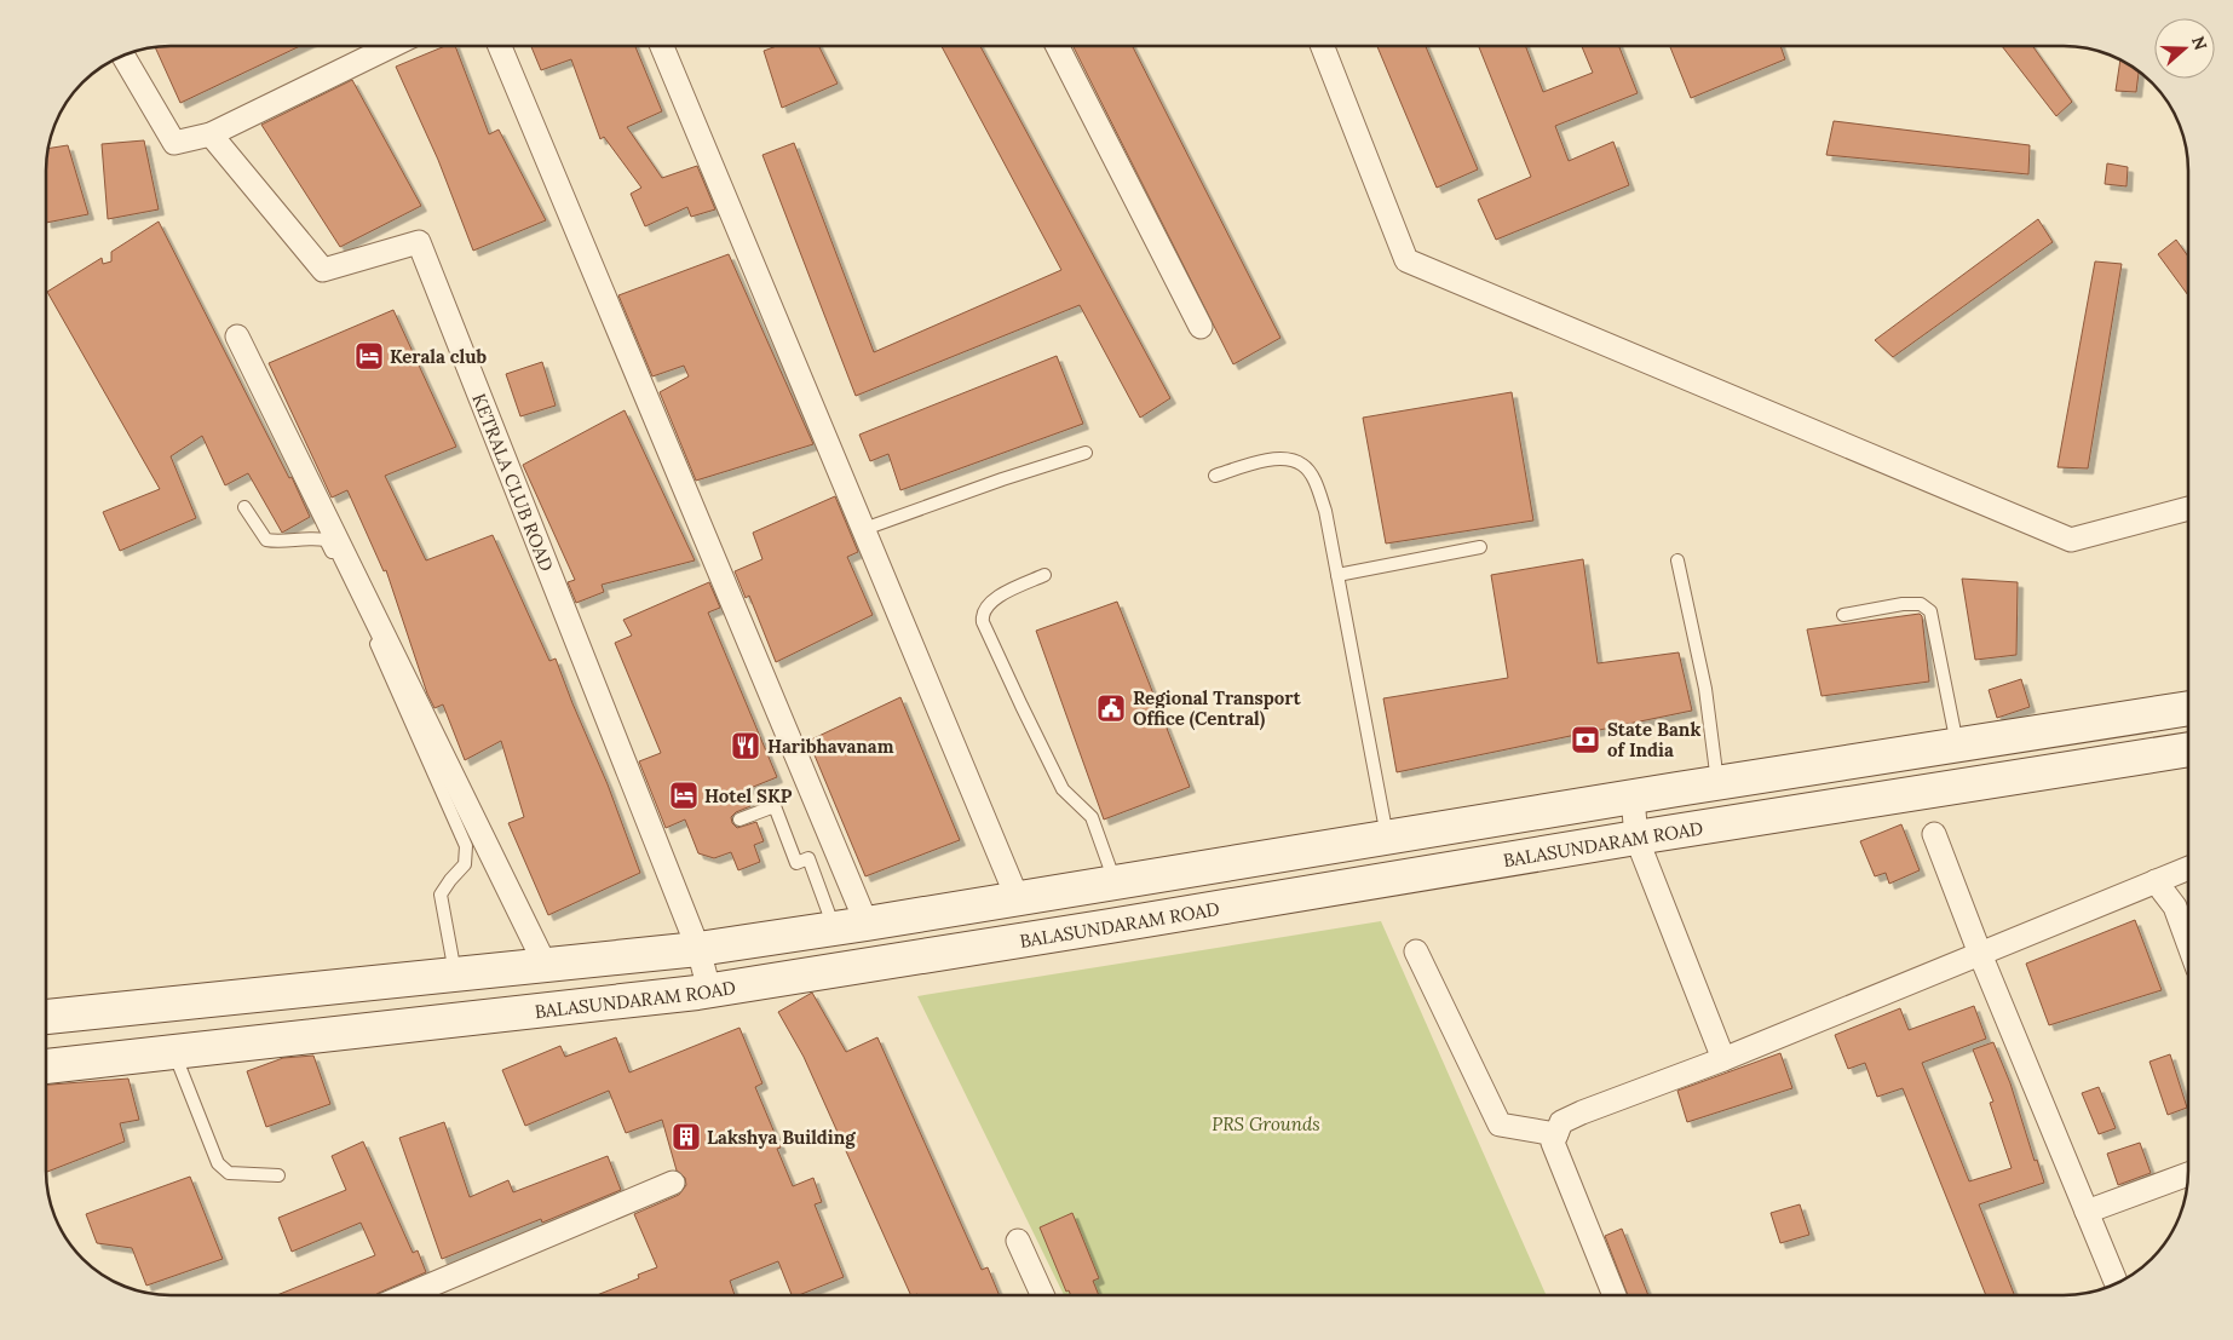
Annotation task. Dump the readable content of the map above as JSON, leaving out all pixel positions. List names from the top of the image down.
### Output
{
  "streets": {
    "main road": ["BALASUNDARAM ROAD"],
    "street": ["KETRALA CLUB ROAD"]
  },
  "parks": ["PRS Grounds"],
  "places": {
    "hotel": ["Kerala club", "Hotel SKP"],
    "public building": ["Regional Transport Office (Central)"],
    "bank": ["State Bank of India"],
    "restaurant": ["Haribhavanam"],
    "building": ["Lakshya Building"]
  },
  "north": "right"
}
